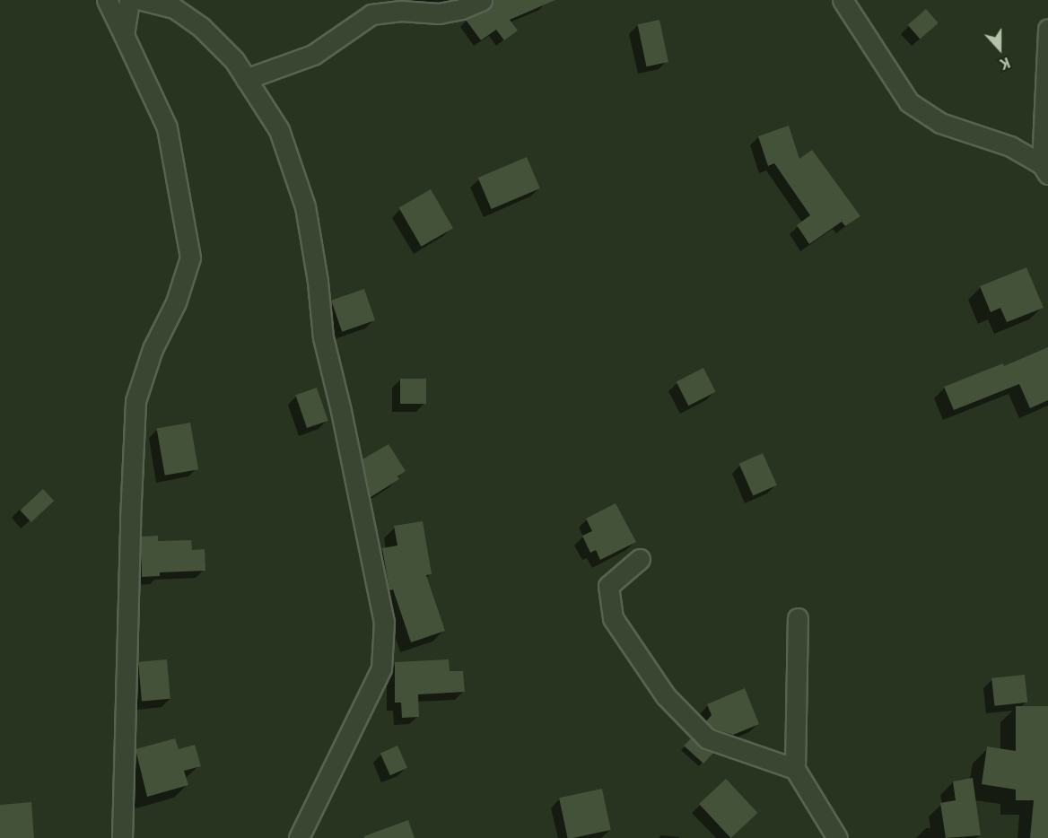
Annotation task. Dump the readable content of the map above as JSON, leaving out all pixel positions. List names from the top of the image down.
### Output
{
  "north": "bottom"
}
